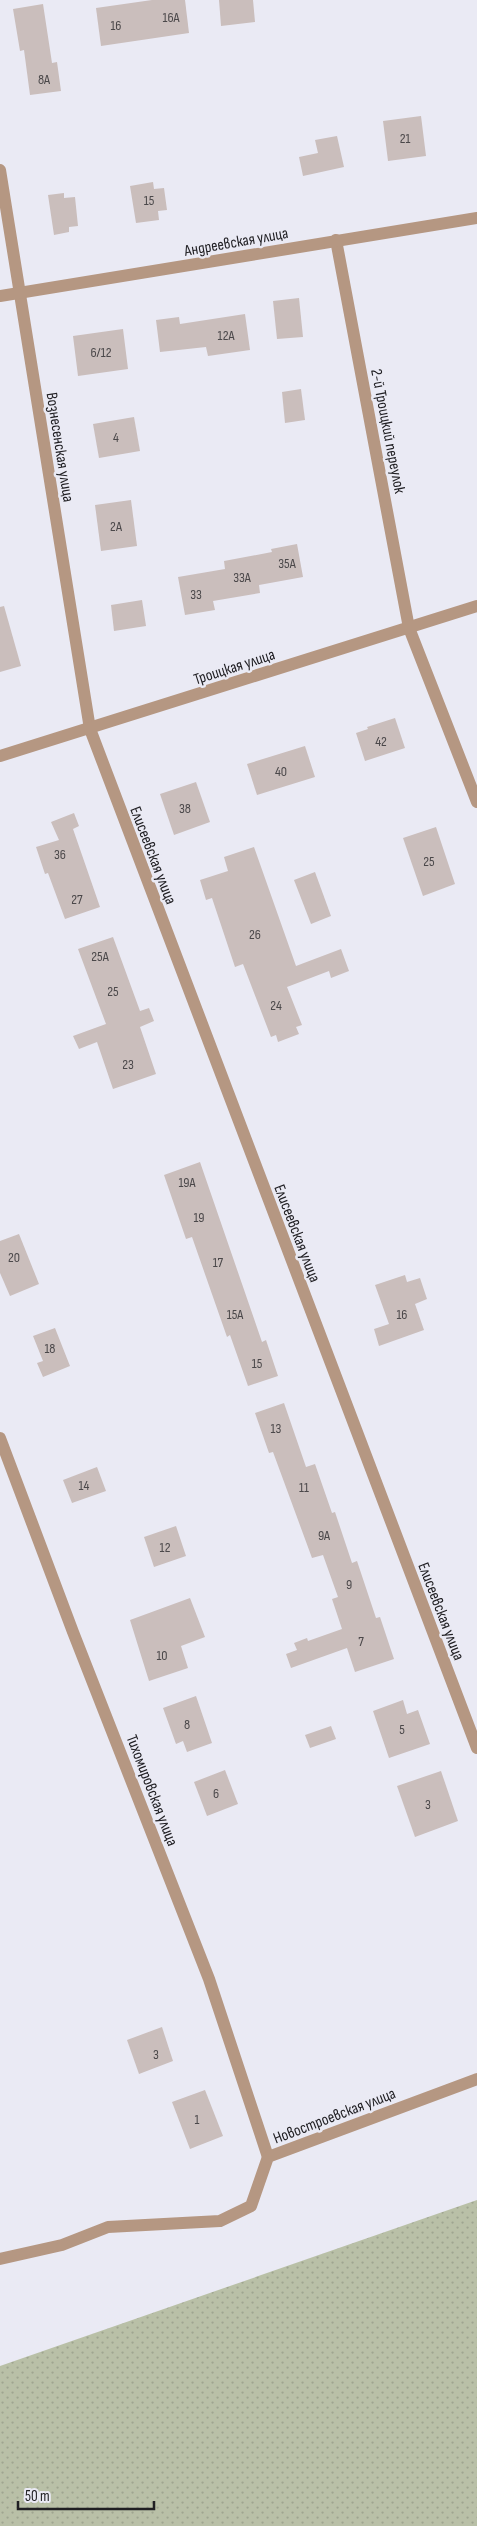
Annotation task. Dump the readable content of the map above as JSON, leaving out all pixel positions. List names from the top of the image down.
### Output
{
  "streets": {
    "street": [
      "Андреевская улица",
      "2-й Троицкий переулок",
      "Вознесенская улица",
      "Троицкая улица",
      "Елисеевская улица",
      "Тихомировская улица",
      "Новостроевская улица"
    ]
  },
  "crossings": [
    ["Андреевская улица", "2-й Троицкий переулок"],
    ["Андреевская улица", "Вознесенская улица"],
    ["2-й Троицкий переулок", "Троицкая улица"],
    ["Вознесенская улица", "Троицкая улица"],
    ["Вознесенская улица", "Елисеевская улица"],
    ["Троицкая улица", "Елисеевская улица"],
    ["Тихомировская улица", "Новостроевская улица"]
  ],
  "house_numbers": [
    "16А",
    "16",
    "8А",
    "21",
    "15",
    "12А",
    "6/12",
    "4",
    "2А",
    "35А",
    "33А",
    "33",
    "42",
    "40",
    "38",
    "36",
    "25",
    "27",
    "26",
    "25А",
    "25",
    "24",
    "23",
    "19А",
    "19",
    "20",
    "17",
    "15А",
    "16",
    "18",
    "15",
    "13",
    "14",
    "11",
    "9А",
    "12",
    "9",
    "7",
    "10",
    "8",
    "5",
    "6",
    "3",
    "3",
    "1"
  ],
  "scale_bar": "50 m"
}
